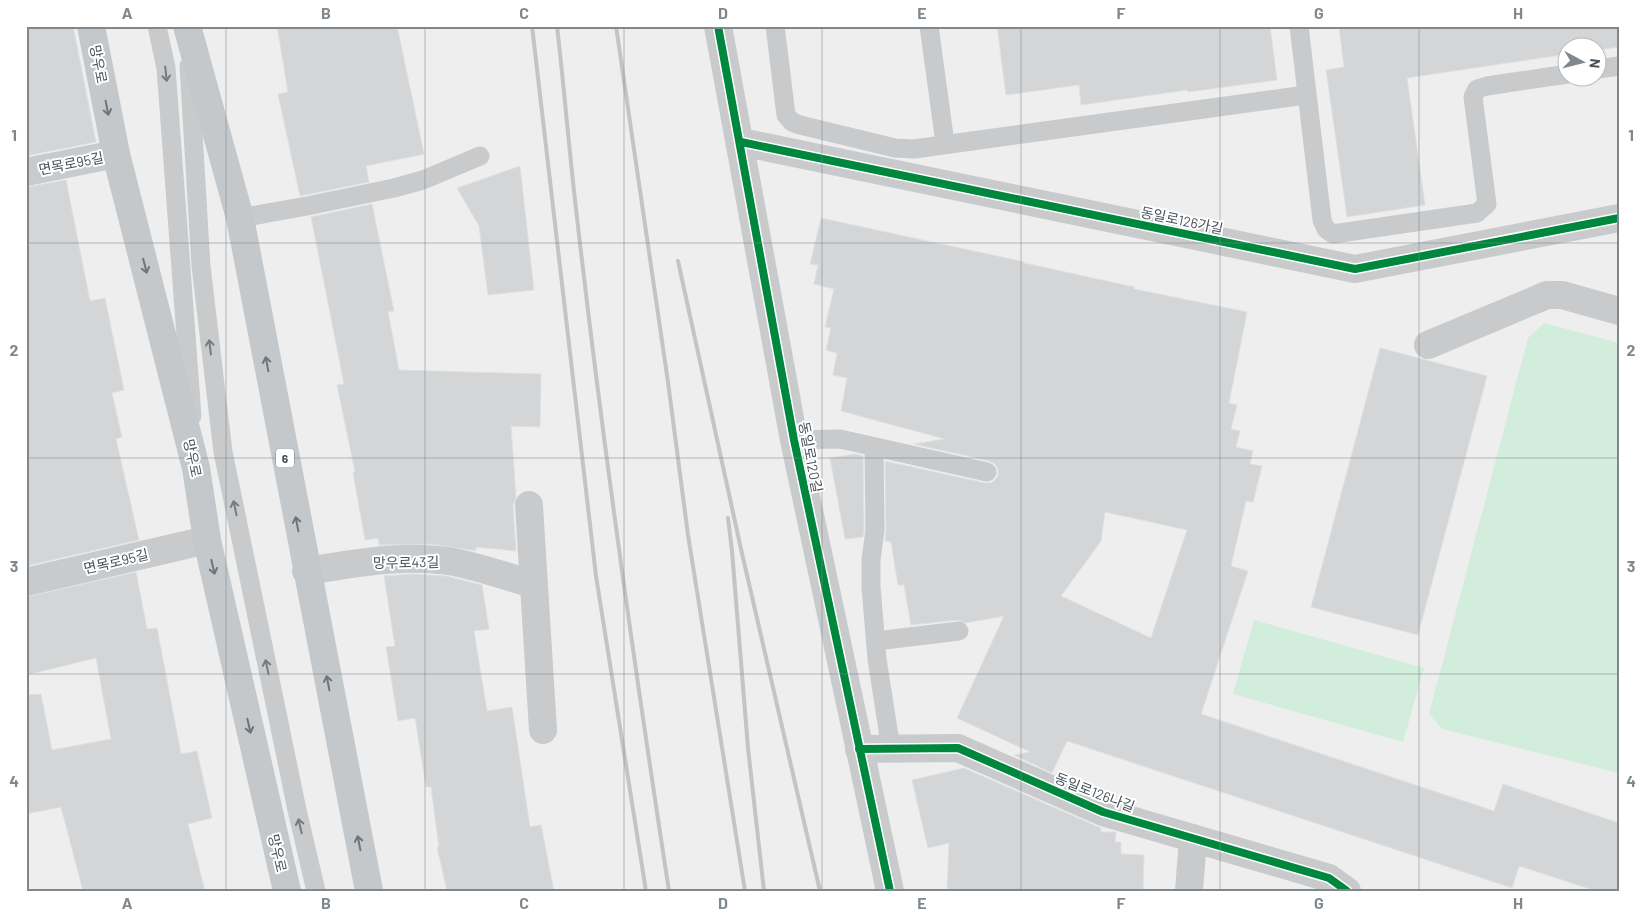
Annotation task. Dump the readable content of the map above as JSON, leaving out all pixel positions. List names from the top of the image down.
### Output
{
  "streets": {
    "main road": ["망우로", "6"],
    "street": [
      "면목로95길",
      "동일로126가길",
      "동일로120길",
      "망우로43길",
      "동일로126나길"
    ]
  },
  "crossings": [
    ["망우로", "면목로95길"],
    ["동일로126가길", "동일로120길"],
    ["동일로120길", "동일로126나길"],
    ["6", "망우로43길"]
  ],
  "north": "right",
  "grid": {
    "columns": [
      "A",
      "B",
      "C",
      "D",
      "E",
      "F",
      "G",
      "H"
    ],
    "rows": [
      "1",
      "2",
      "3",
      "4"
    ]
  }
}
